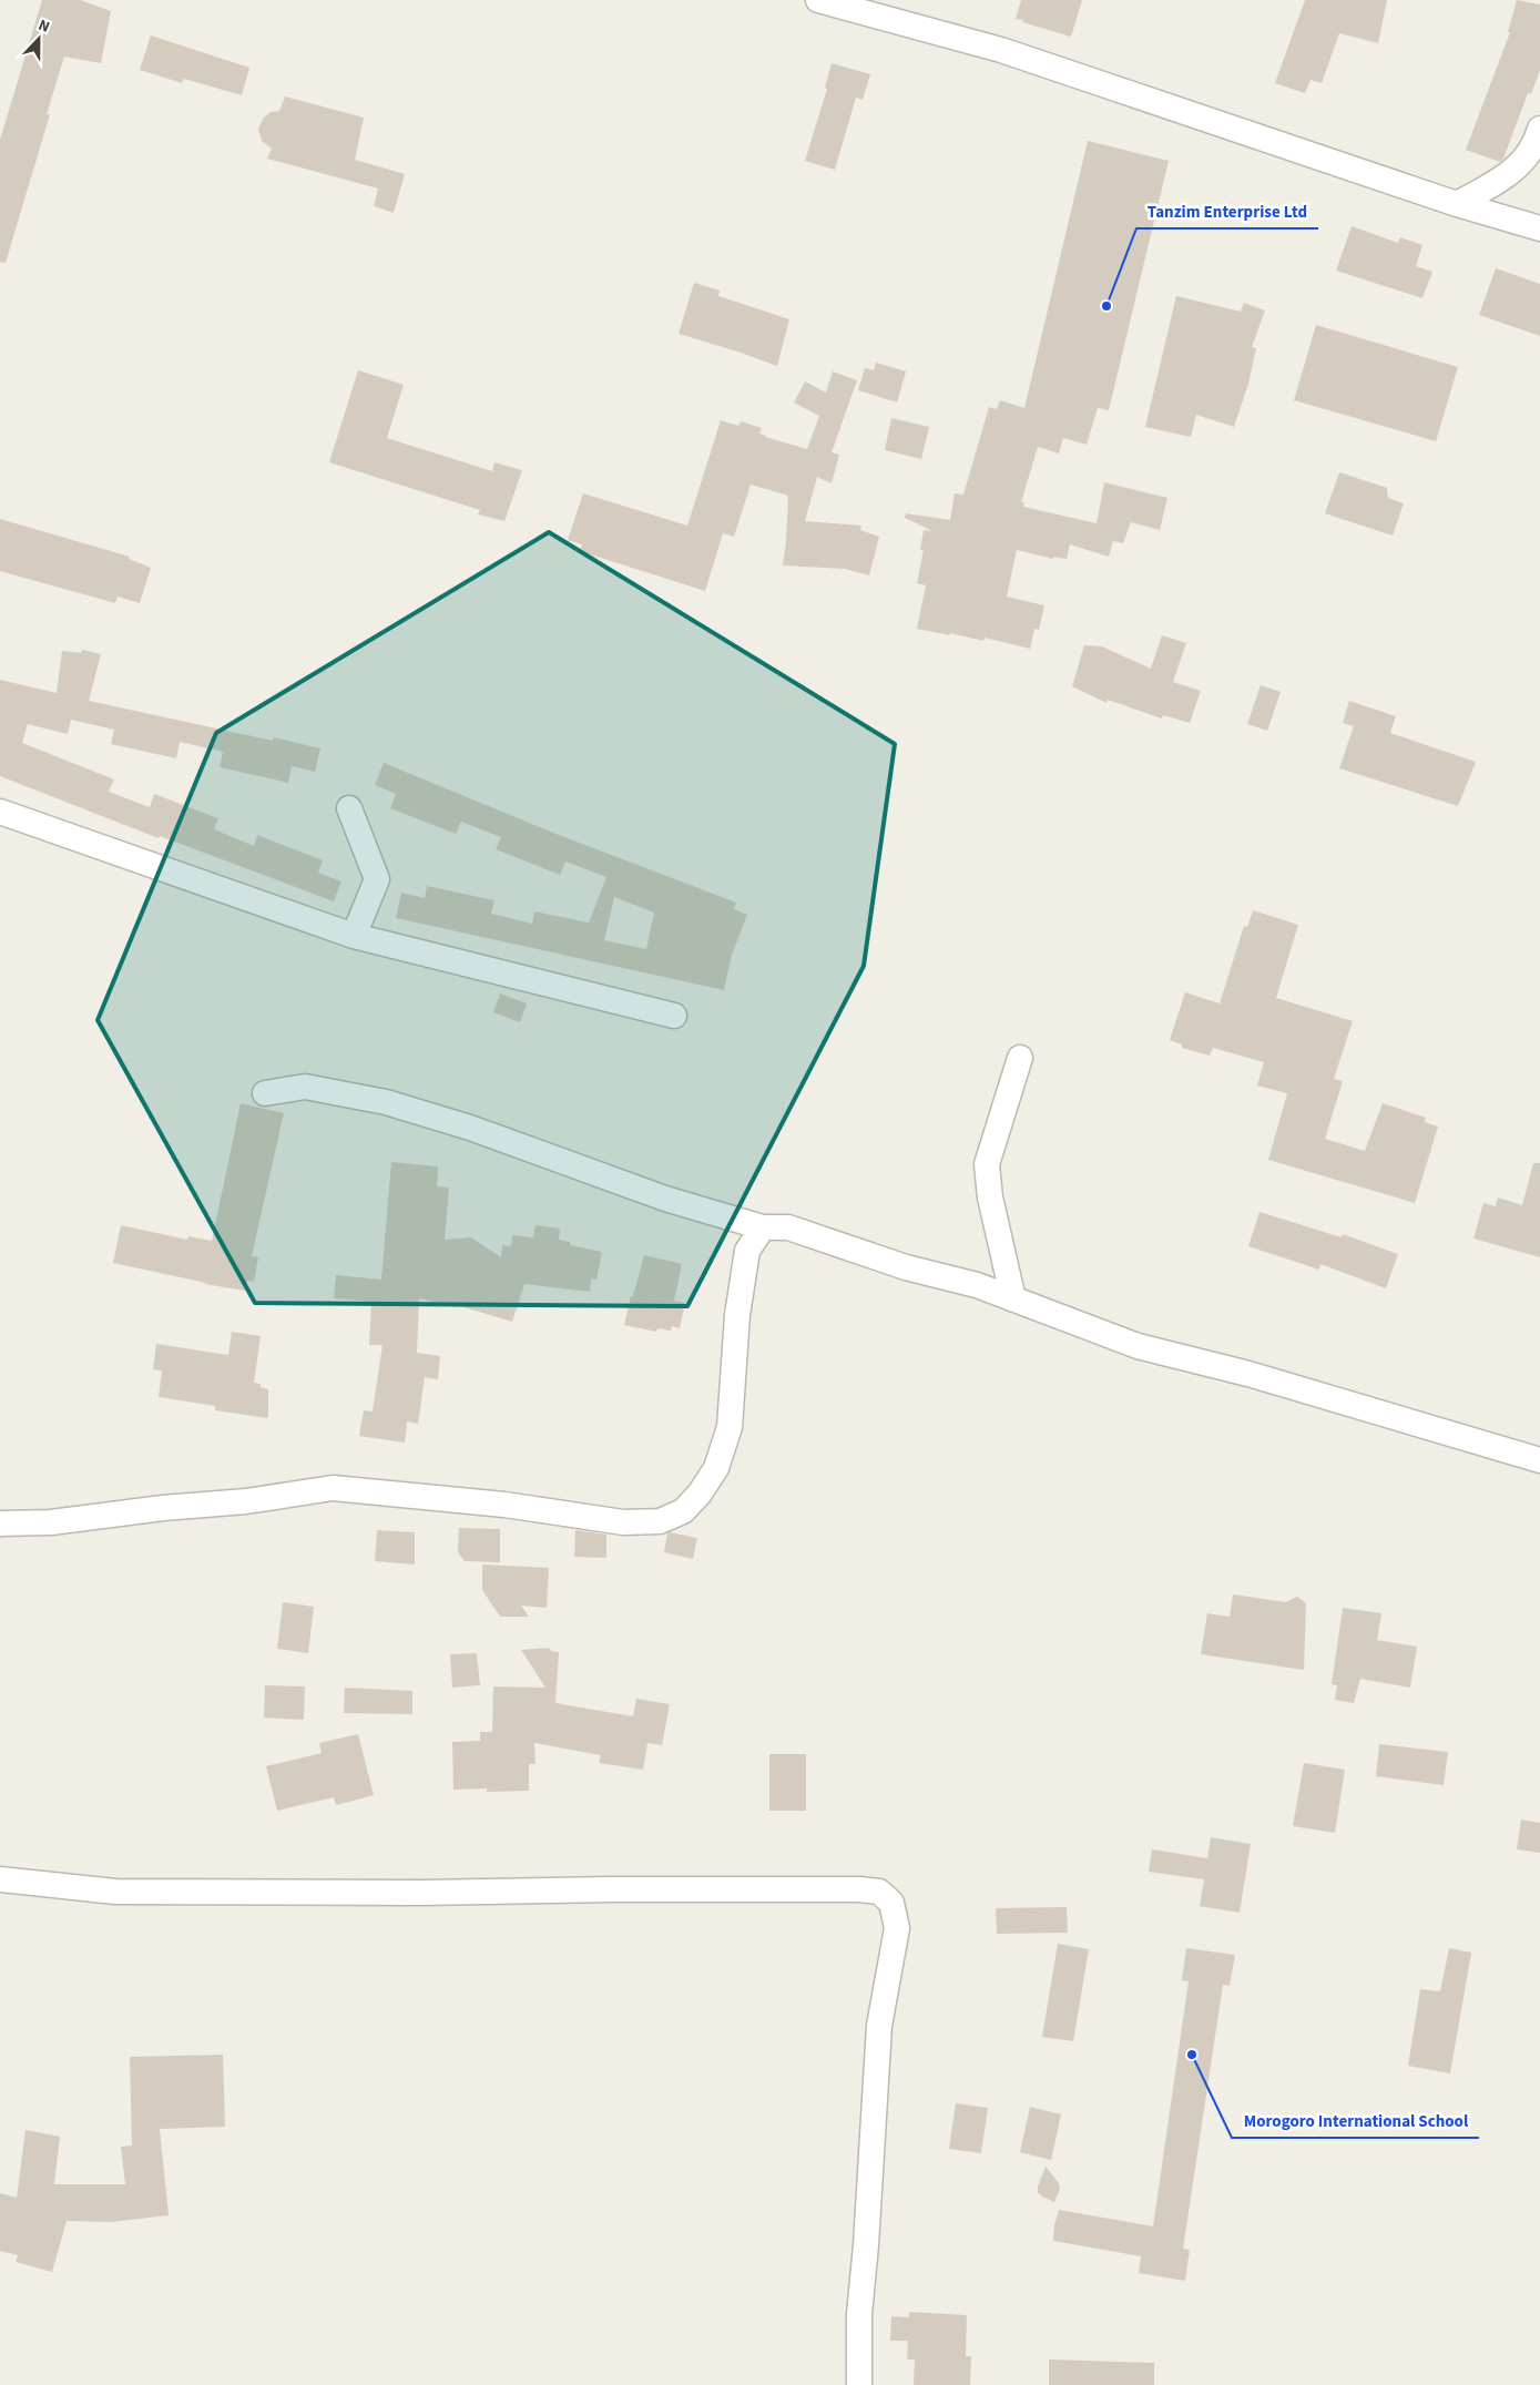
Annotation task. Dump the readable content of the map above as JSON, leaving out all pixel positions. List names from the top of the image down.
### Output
{
  "places": ["Tanzim Enterprise Ltd", "Morogoro International School"],
  "north": "top"
}
